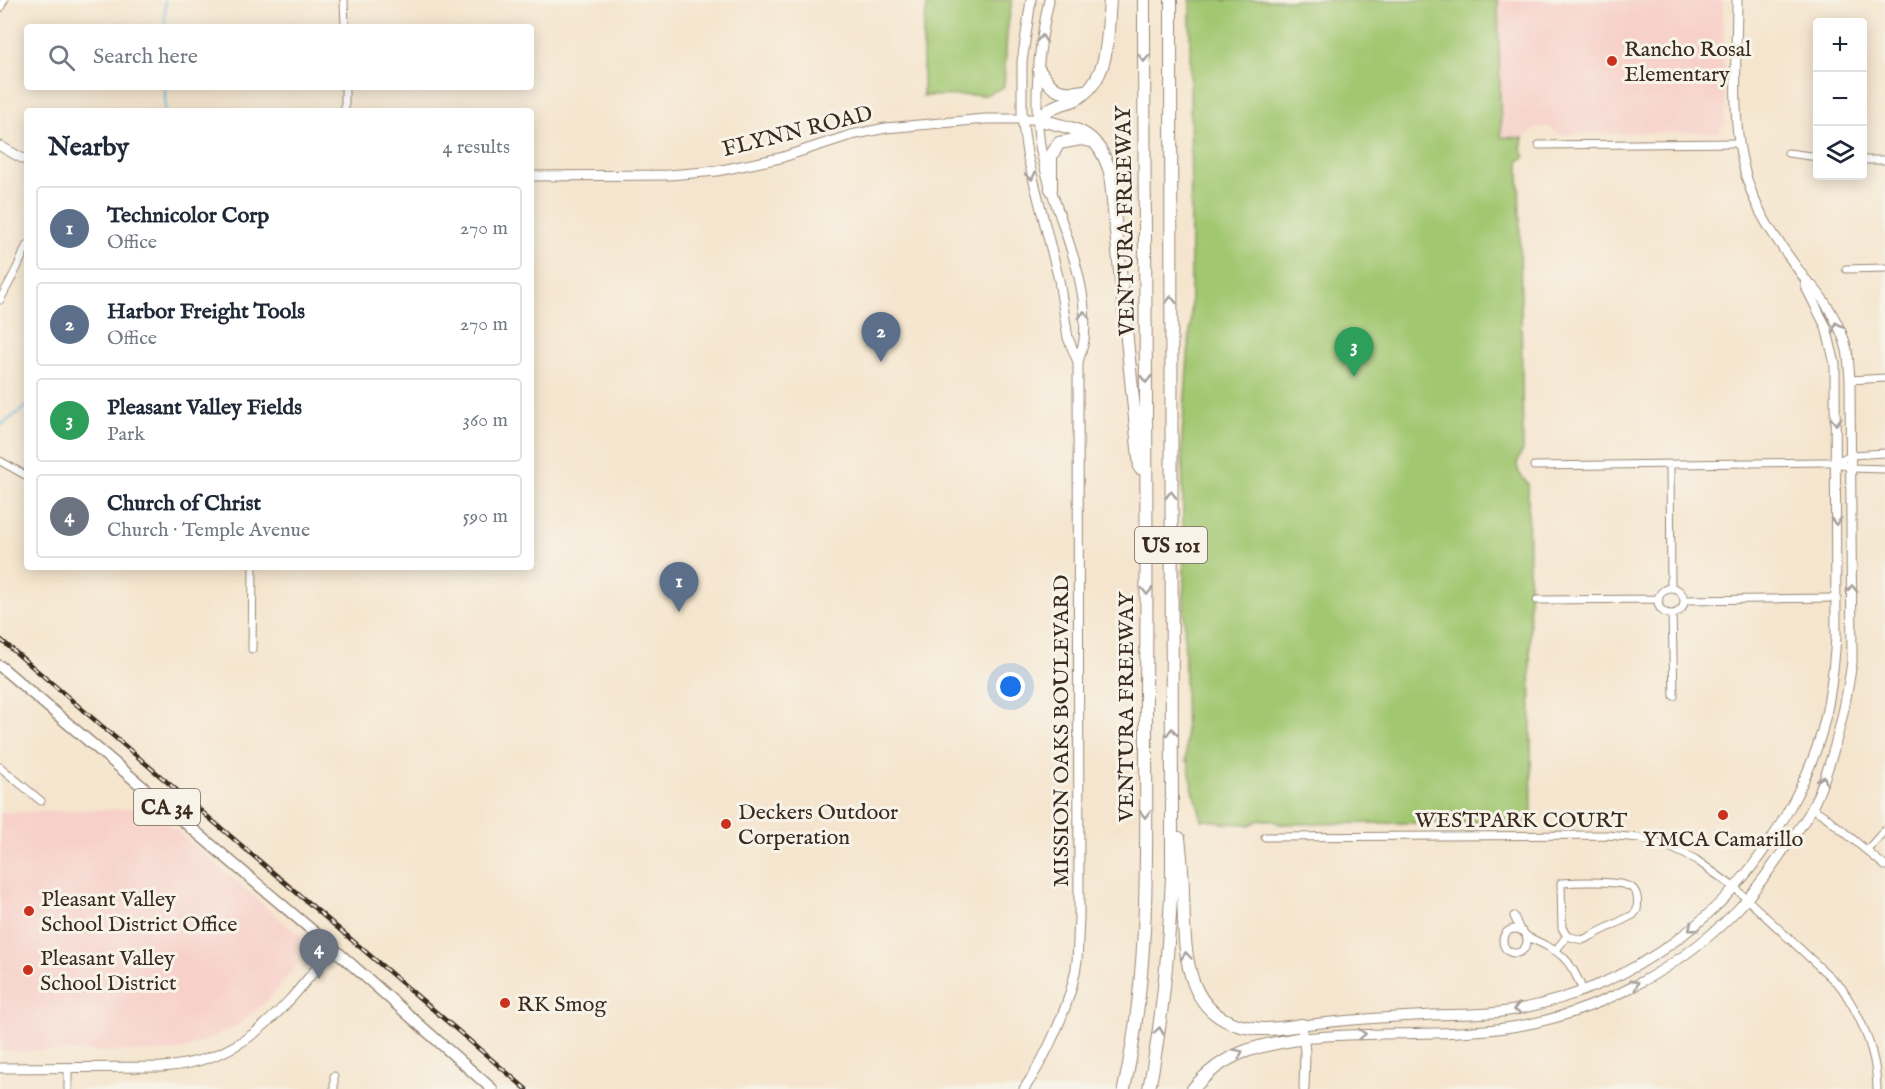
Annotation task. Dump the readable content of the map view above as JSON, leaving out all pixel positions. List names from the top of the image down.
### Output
{
  "streets": {
    "highway": ["VENTURA FREEWAY", "US 101"],
    "main road": ["CA 34"],
    "street": ["FLYNN ROAD", "MISSION OAKS BOULEVARD", "WESTPARK COURT"]
  },
  "crossings": [
    ["FLYNN ROAD", "MISSION OAKS BOULEVARD"]
  ],
  "places": [
    "Rancho Rosal Elementary",
    "YMCA Camarillo",
    "Deckers Outdoor Corperation",
    "Pleasant Valley School District Office",
    "Pleasant Valley School District",
    "RK Smog"
  ],
  "page": {
    "map_buttons": ["+", "−"],
    "search": "Search here",
    "heading": ["Nearby", "4 results"],
    "list": [
      {
        "mark": "1",
        "name": "Technicolor Corp",
        "note": "Office",
        "value": "270 m"
      },
      {
        "mark": "2",
        "name": "Harbor Freight Tools",
        "note": "Office",
        "value": "270 m"
      },
      {
        "mark": "3",
        "name": "Pleasant Valley Fields",
        "note": "Park",
        "value": "360 m"
      },
      {
        "mark": "4",
        "name": "Church of Christ",
        "note": "Church · Temple Avenue",
        "value": "590 m"
      }
    ],
    "pins": [
      "2",
      "3",
      "1",
      "4"
    ]
  }
}
